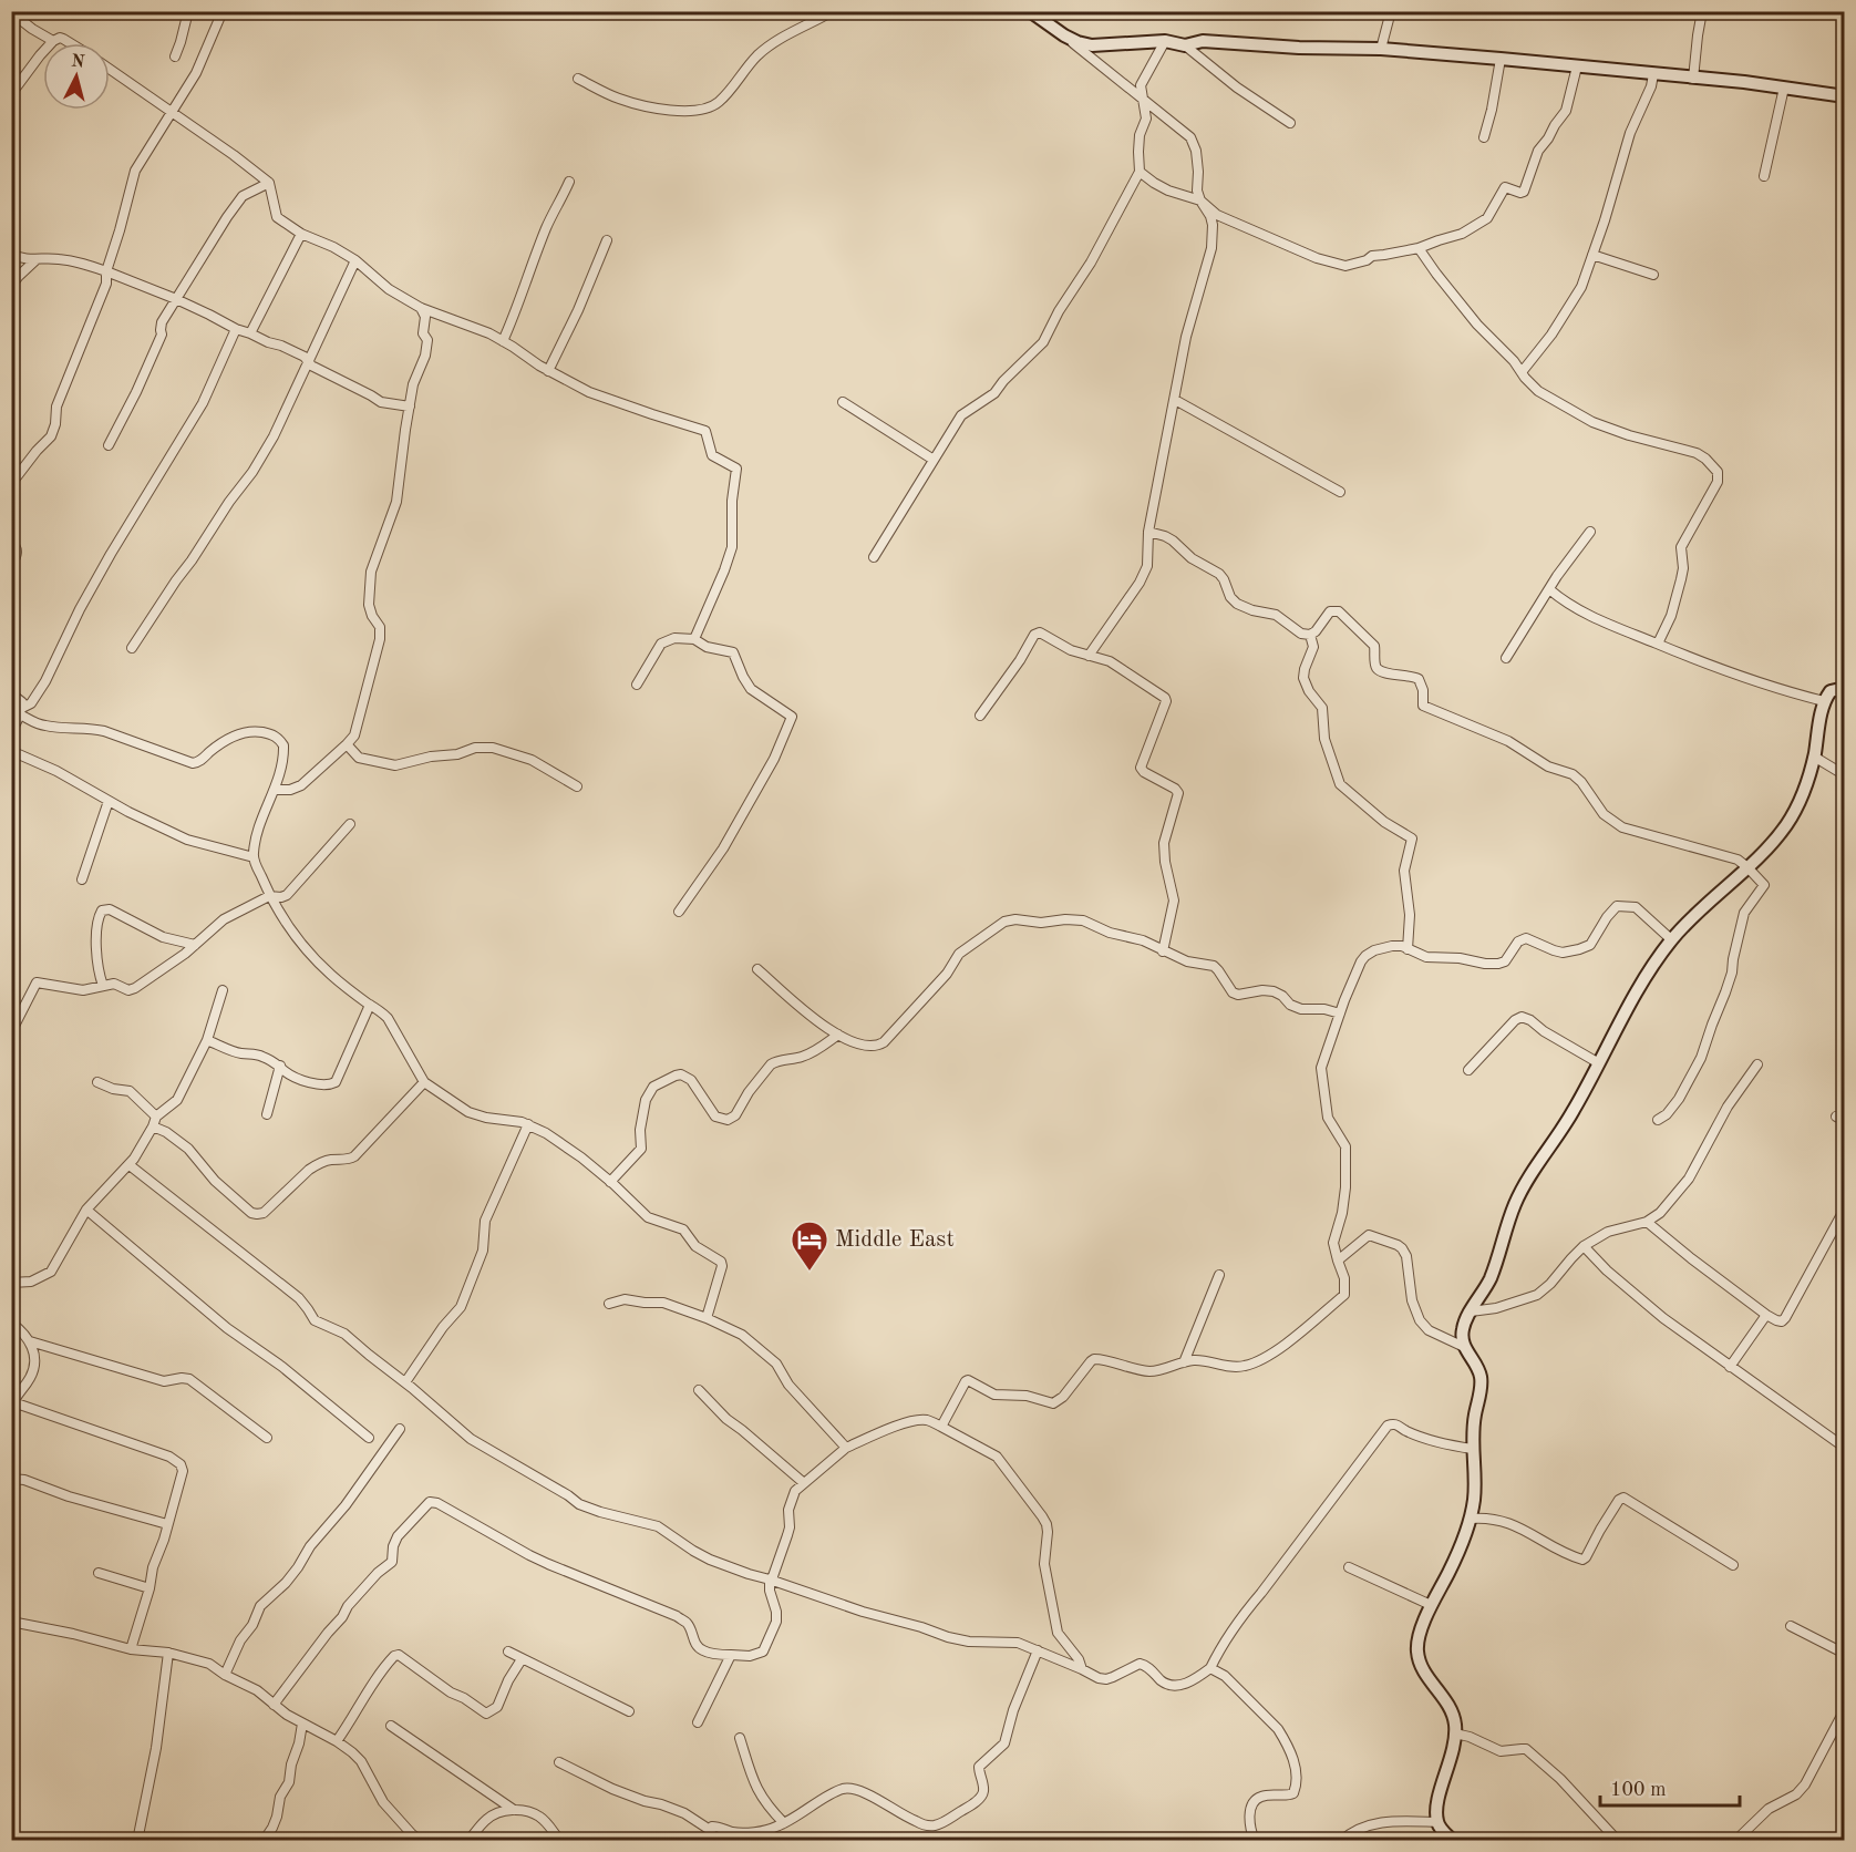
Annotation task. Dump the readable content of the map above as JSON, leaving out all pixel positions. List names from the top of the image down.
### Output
{
  "places": {
    "hotel": ["Middle East"]
  },
  "scale_bar": "100 m",
  "north": "top"
}
